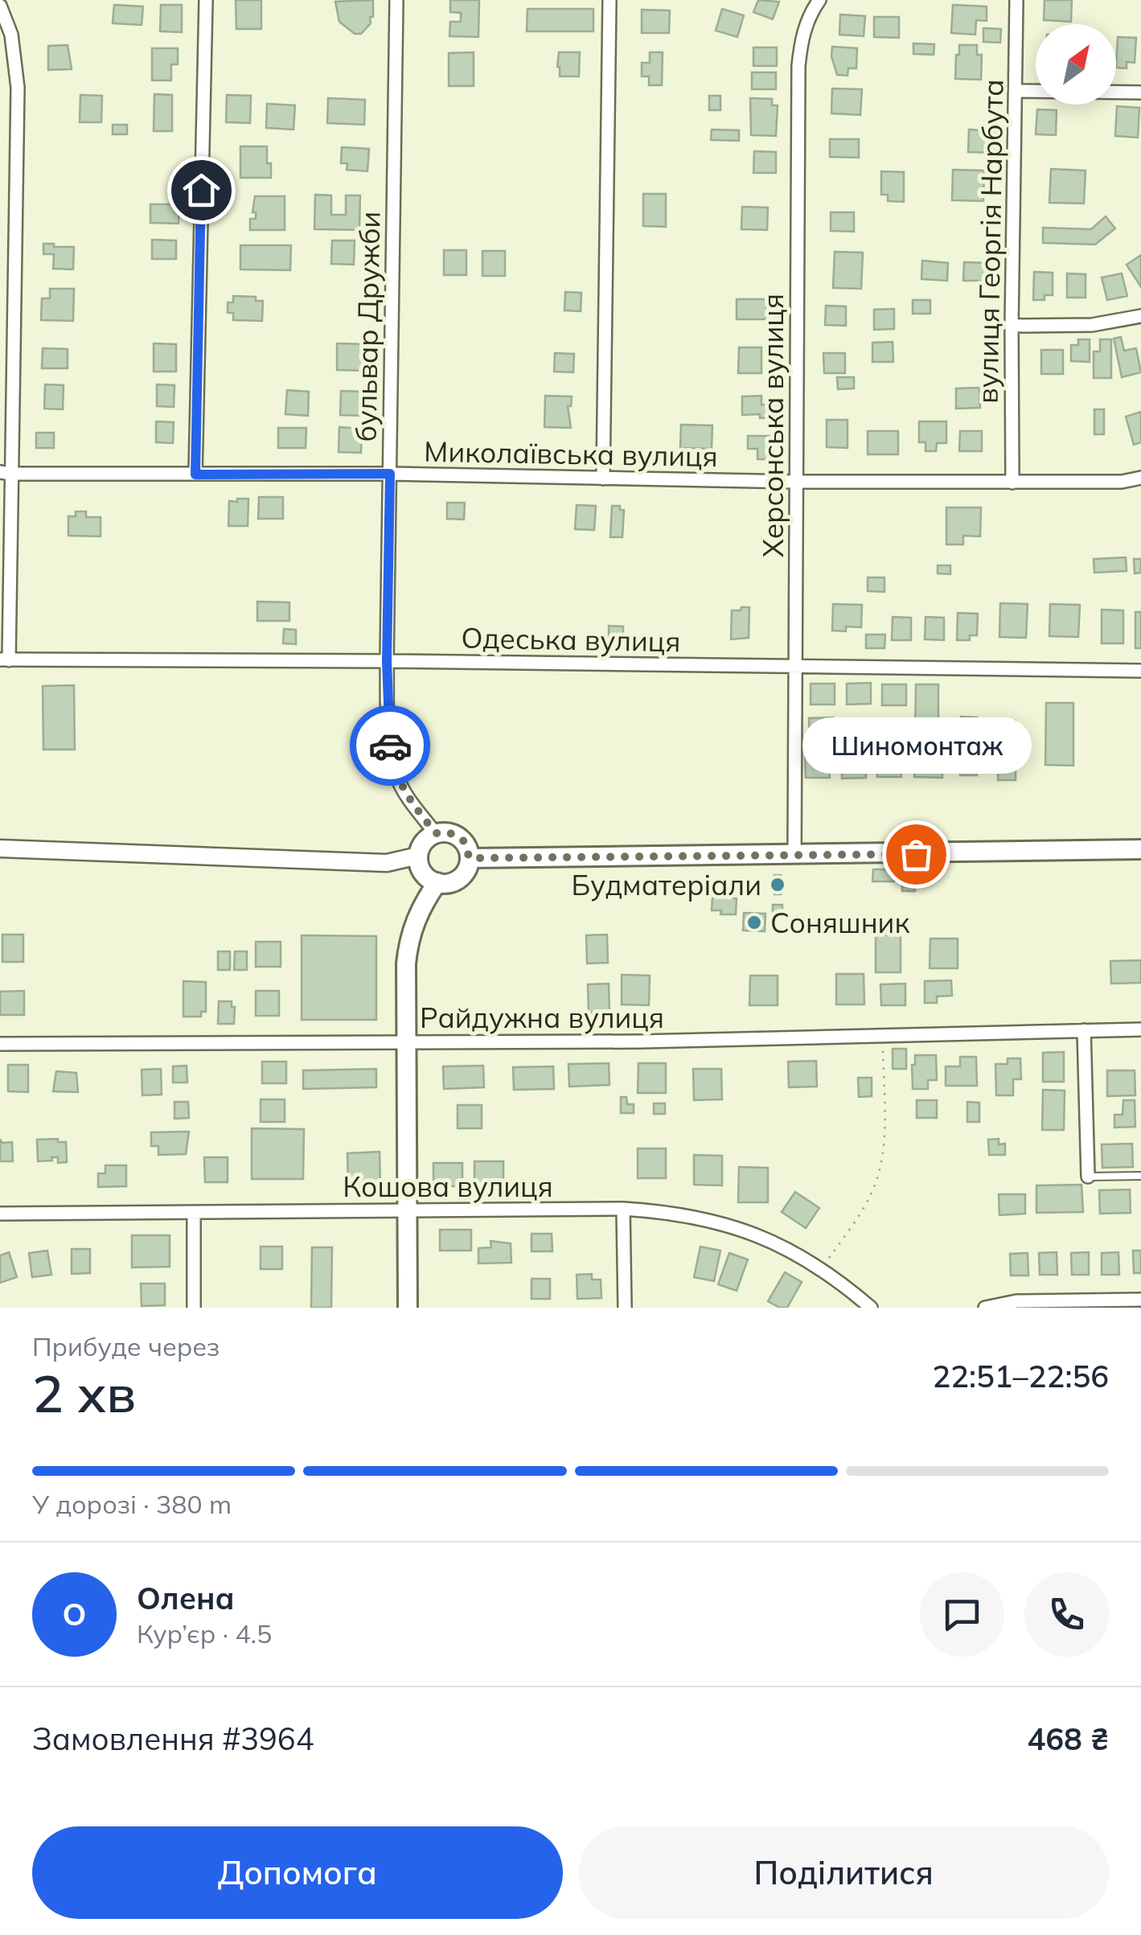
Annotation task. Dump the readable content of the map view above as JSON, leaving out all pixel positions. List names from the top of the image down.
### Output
{
  "streets": {
    "street": [
      "вулиця Георгія Нарбута",
      "бульвар Дружби",
      "Херсонська вулиця",
      "Миколаївська вулиця",
      "Одеська вулиця",
      "Райдужна вулиця",
      "Кошова вулиця"
    ]
  },
  "crossings": [
    ["вулиця Георгія Нарбута", "Миколаївська вулиця"],
    ["бульвар Дружби", "Миколаївська вулиця"],
    ["бульвар Дружби", "Одеська вулиця"],
    ["Херсонська вулиця", "Миколаївська вулиця"],
    ["Херсонська вулиця", "Одеська вулиця"]
  ],
  "places": ["Шиномонтаж", "Будматеріали", "Соняшник"],
  "north": "top right",
  "page": {
    "bubble": "Шиномонтаж",
    "heading": ["2 хв", "Прибуде через", "22:51–22:56"],
    "panel": [
      "Олена",
      "Кур’єр · 4.5",
      "Замовлення #3964",
      "468 ₴"
    ],
    "bar": "У дорозі · 380 m",
    "round": "О",
    "buttons": ["Допомога", "Поділитися"]
  }
}
